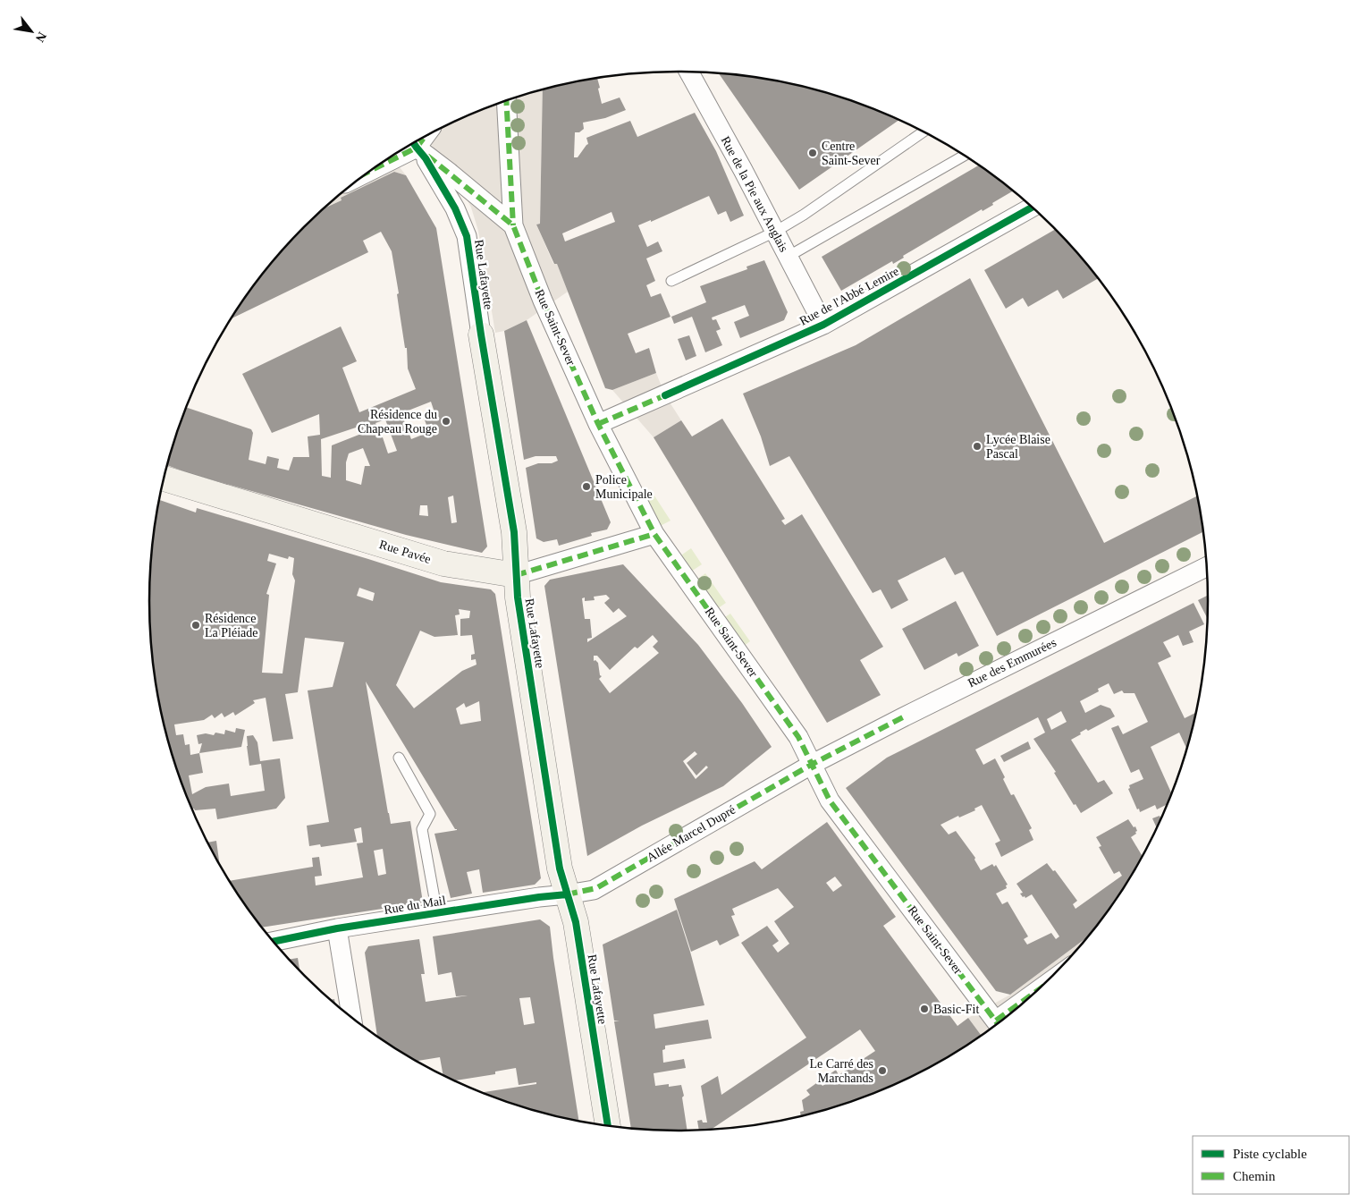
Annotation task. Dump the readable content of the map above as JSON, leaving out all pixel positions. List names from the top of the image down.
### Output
{
  "streets": {
    "street": [
      "Rue de la Pie aux Anglais",
      "Rue Lafayette",
      "Rue de l'Abbé Lemire",
      "Rue Saint-Sever",
      "Rue Pavée",
      "Rue des Emmurées",
      "Allée Marcel Dupré",
      "Rue du Mail"
    ]
  },
  "crossings": [
    ["Rue de la Pie aux Anglais", "Rue de l'Abbé Lemire"],
    ["Rue Lafayette", "Rue Saint-Sever"],
    ["Rue Lafayette", "Rue Pavée"],
    ["Rue Lafayette", "Allée Marcel Dupré"],
    ["Rue Lafayette", "Rue du Mail"],
    ["Rue de l'Abbé Lemire", "Rue Saint-Sever"],
    ["Rue Saint-Sever", "Rue Pavée"],
    ["Rue Saint-Sever", "Rue des Emmurées"],
    ["Rue Saint-Sever", "Allée Marcel Dupré"],
    ["Rue des Emmurées", "Allée Marcel Dupré"],
    ["Allée Marcel Dupré", "Rue du Mail"]
  ],
  "places": [
    "Centre Saint-Sever",
    "Résidence du Chapeau Rouge",
    "Lycée Blaise Pascal",
    "Police Municipale",
    "Résidence La Pléiade",
    "Basic-Fit",
    "Le Carré des Marchands"
  ],
  "legend": ["Piste cyclable", "Chemin"],
  "north": "bottom right"
}
